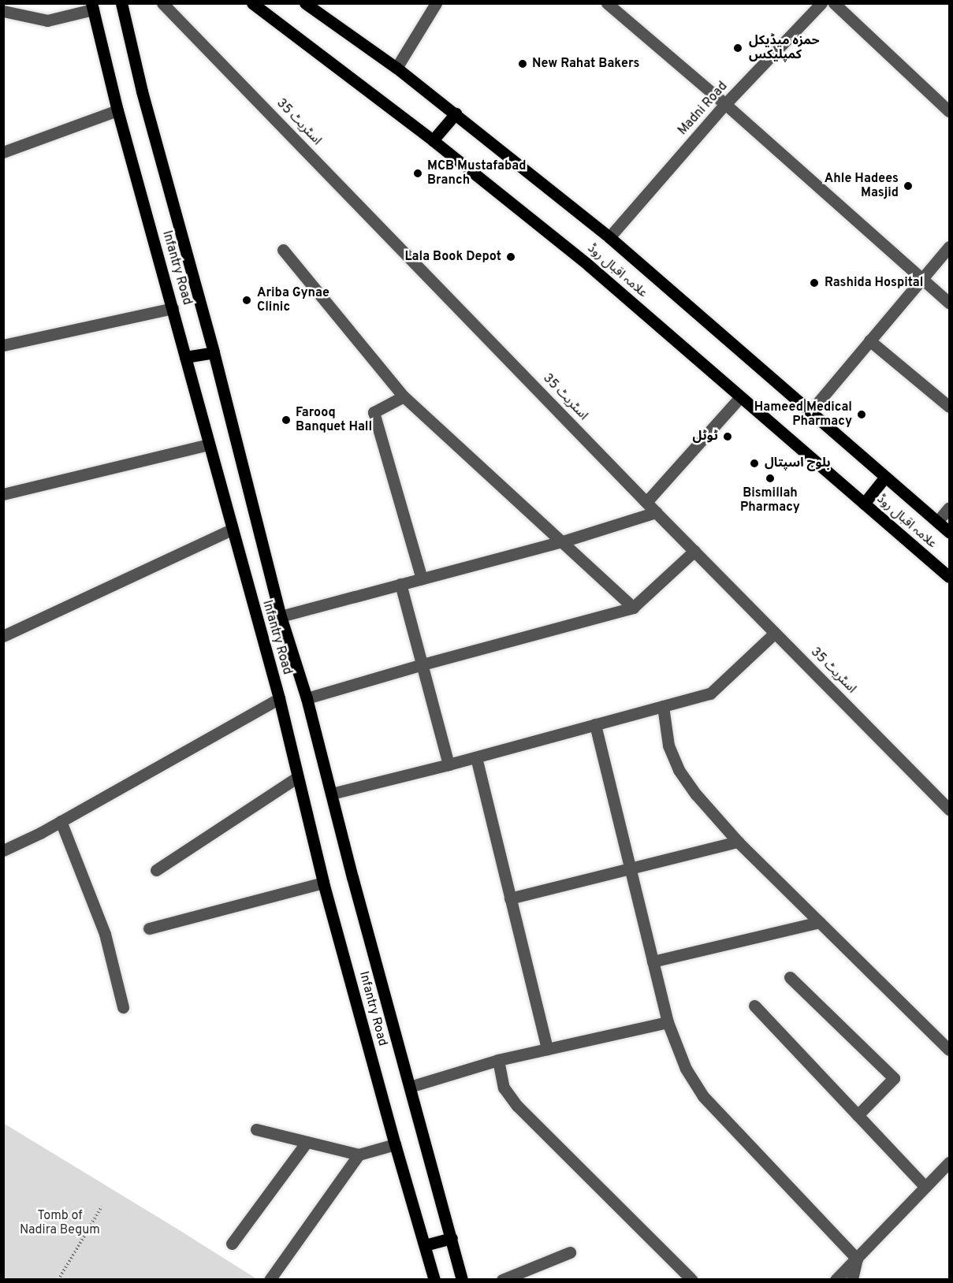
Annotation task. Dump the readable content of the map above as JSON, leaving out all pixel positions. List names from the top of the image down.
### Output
{
  "streets": {
    "main road": ["Infantry Road", "علامہ اقبال روڈ"],
    "street": ["Madni Road", "اسٹریٹ 35"]
  },
  "crossings": [
    ["Madni Road", "علامہ اقبال روڈ"]
  ],
  "parks": ["Tomb of Nadira Begum"],
  "places": [
    "حمزہ میڈیکل کمپلیکس",
    "New Rahat Bakers",
    "MCB Mustafabad Branch",
    "Ahle Hadees Masjid",
    "Lala Book Depot",
    "Rashida Hospital",
    "Ariba Gynae Clinic",
    "Hameed Medical Pharmacy",
    "Farooq Banquet Hall",
    "ٹوٹل",
    "بلوچ اسپتال",
    "Bismillah Pharmacy"
  ]
}
